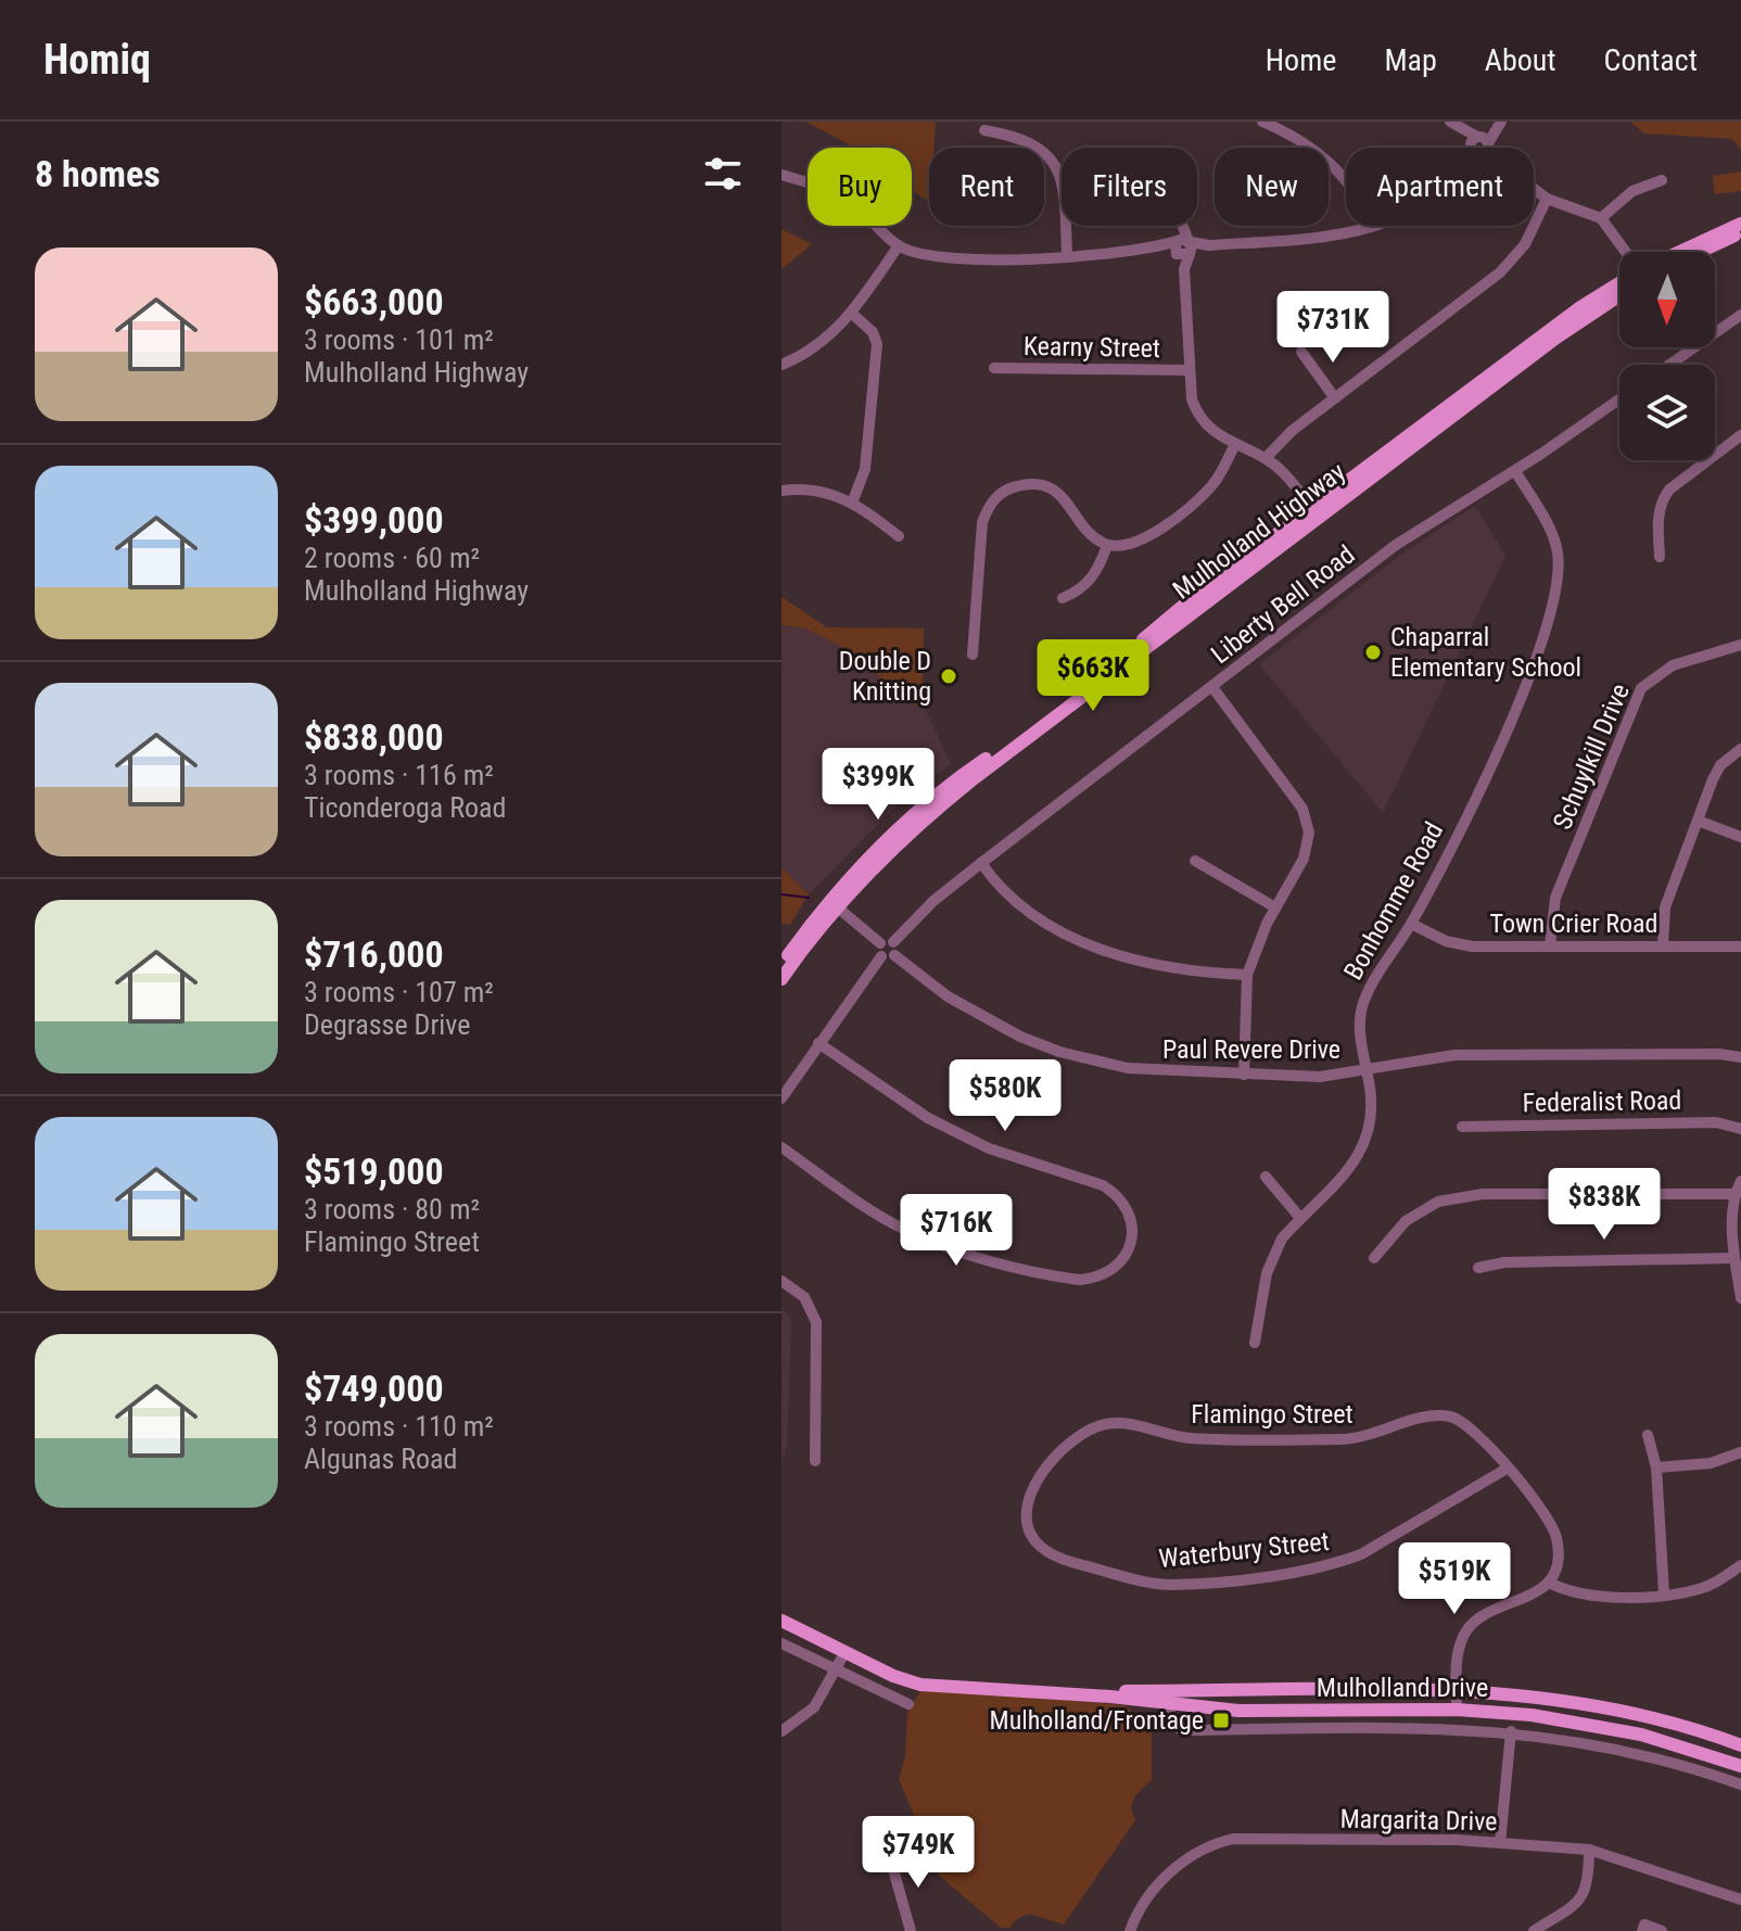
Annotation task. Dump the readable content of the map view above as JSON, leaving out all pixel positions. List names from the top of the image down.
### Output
{
  "streets": {
    "main road": ["Mulholland Highway", "Mulholland Drive"],
    "street": [
      "Kearny Street",
      "Liberty Bell Road",
      "Schuylkill Drive",
      "Bonhomme Road",
      "Town Crier Road",
      "Paul Revere Drive",
      "Federalist Road",
      "Flamingo Street",
      "Waterbury Street",
      "Margarita Drive"
    ]
  },
  "crossings": [
    ["Liberty Bell Road", "Bonhomme Road"],
    ["Schuylkill Drive", "Town Crier Road"],
    ["Bonhomme Road", "Town Crier Road"],
    ["Bonhomme Road", "Paul Revere Drive"],
    ["Flamingo Street", "Waterbury Street"]
  ],
  "places": {
    "other": ["Chaparral Elementary School", "Double D Knitting"],
    "transit": ["Mulholland/Frontage"]
  },
  "north": "bottom",
  "page": {
    "header": "Homiq",
    "nav": [
      "Home",
      "Map",
      "About",
      "Contact"
    ],
    "heading": "8 homes",
    "chip": [
      "Buy",
      "Rent",
      "Filters",
      "New",
      "Apartment"
    ],
    "list": [
      {
        "name": "$663,000",
        "note": "3 rooms · 101 m² · Mulholland Highway"
      },
      {
        "name": "$399,000",
        "note": "2 rooms · 60 m² · Mulholland Highway"
      },
      {
        "name": "$838,000",
        "note": "3 rooms · 116 m² · Ticonderoga Road"
      },
      {
        "name": "$716,000",
        "note": "3 rooms · 107 m² · Degrasse Drive"
      },
      {
        "name": "$519,000",
        "note": "3 rooms · 80 m² · Flamingo Street"
      },
      {
        "name": "$749,000",
        "note": "3 rooms · 110 m² · Algunas Road"
      }
    ],
    "price": [
      "$731K",
      "$663K",
      "$399K",
      "$580K",
      "$838K",
      "$716K",
      "$519K",
      "$749K"
    ]
  }
}
